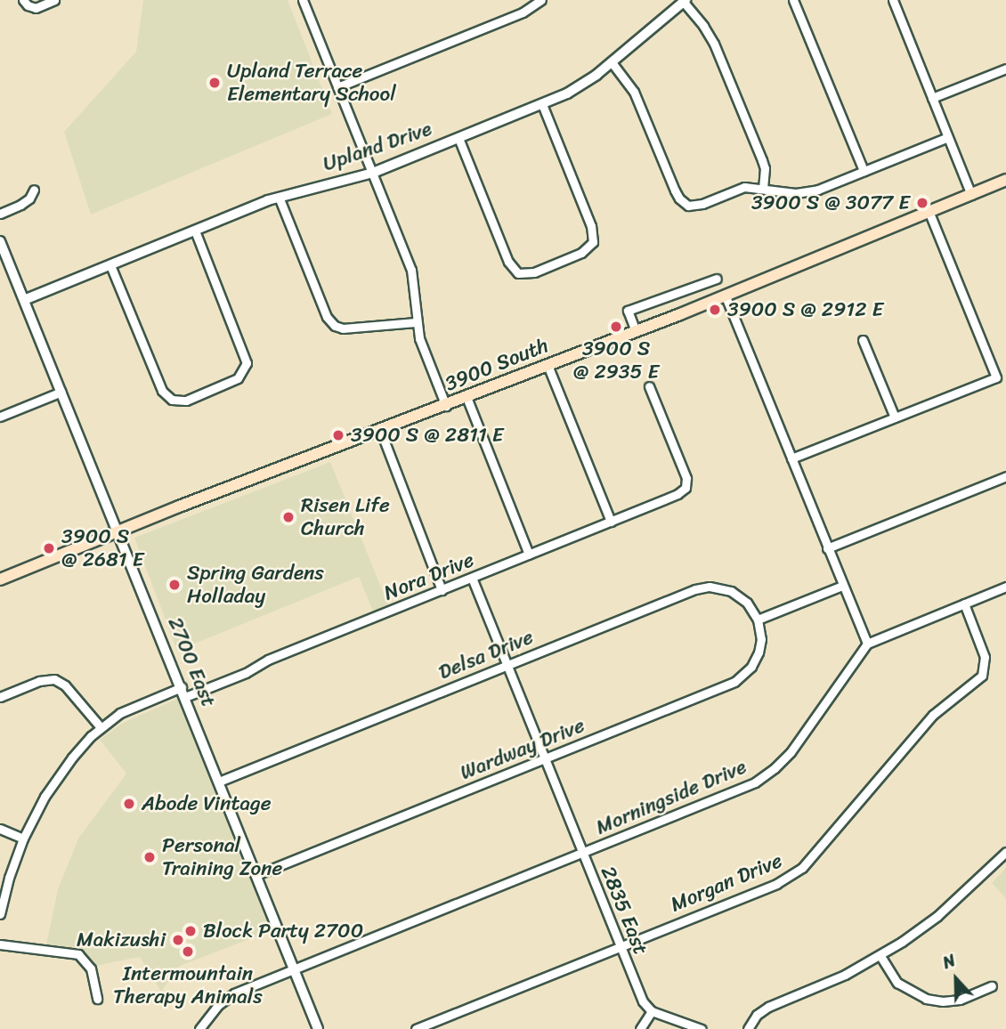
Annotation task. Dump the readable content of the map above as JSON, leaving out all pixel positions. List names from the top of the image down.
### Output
{
  "streets": {
    "main road": ["3900 South"],
    "street": [
      "Upland Drive",
      "Nora Drive",
      "Delsa Drive",
      "2700 East",
      "Wardway Drive",
      "Morningside Drive",
      "Morgan Drive",
      "2835 East"
    ]
  },
  "crossings": [
    ["Upland Drive", "2700 East"],
    ["3900 South", "2700 East"],
    ["Nora Drive", "2700 East"],
    ["Nora Drive", "2835 East"],
    ["Delsa Drive", "2700 East"],
    ["Delsa Drive", "Wardway Drive"],
    ["Delsa Drive", "2835 East"],
    ["2700 East", "Wardway Drive"],
    ["2700 East", "Morningside Drive"],
    ["Wardway Drive", "2835 East"],
    ["Morningside Drive", "2835 East"],
    ["Morgan Drive", "2835 East"]
  ],
  "places": [
    "Upland Terrace Elementary School",
    "3900 S @ 3077 E",
    "3900 S @ 2912 E",
    "3900 S @ 2935 E",
    "3900 S @ 2811 E",
    "Risen Life Church",
    "3900 S @ 2681 E",
    "Spring Gardens Holladay",
    "Abode Vintage",
    "Personal Training Zone",
    "Block Party 2700",
    "Makizushi",
    "Intermountain Therapy Animals"
  ],
  "north": "top"
}
